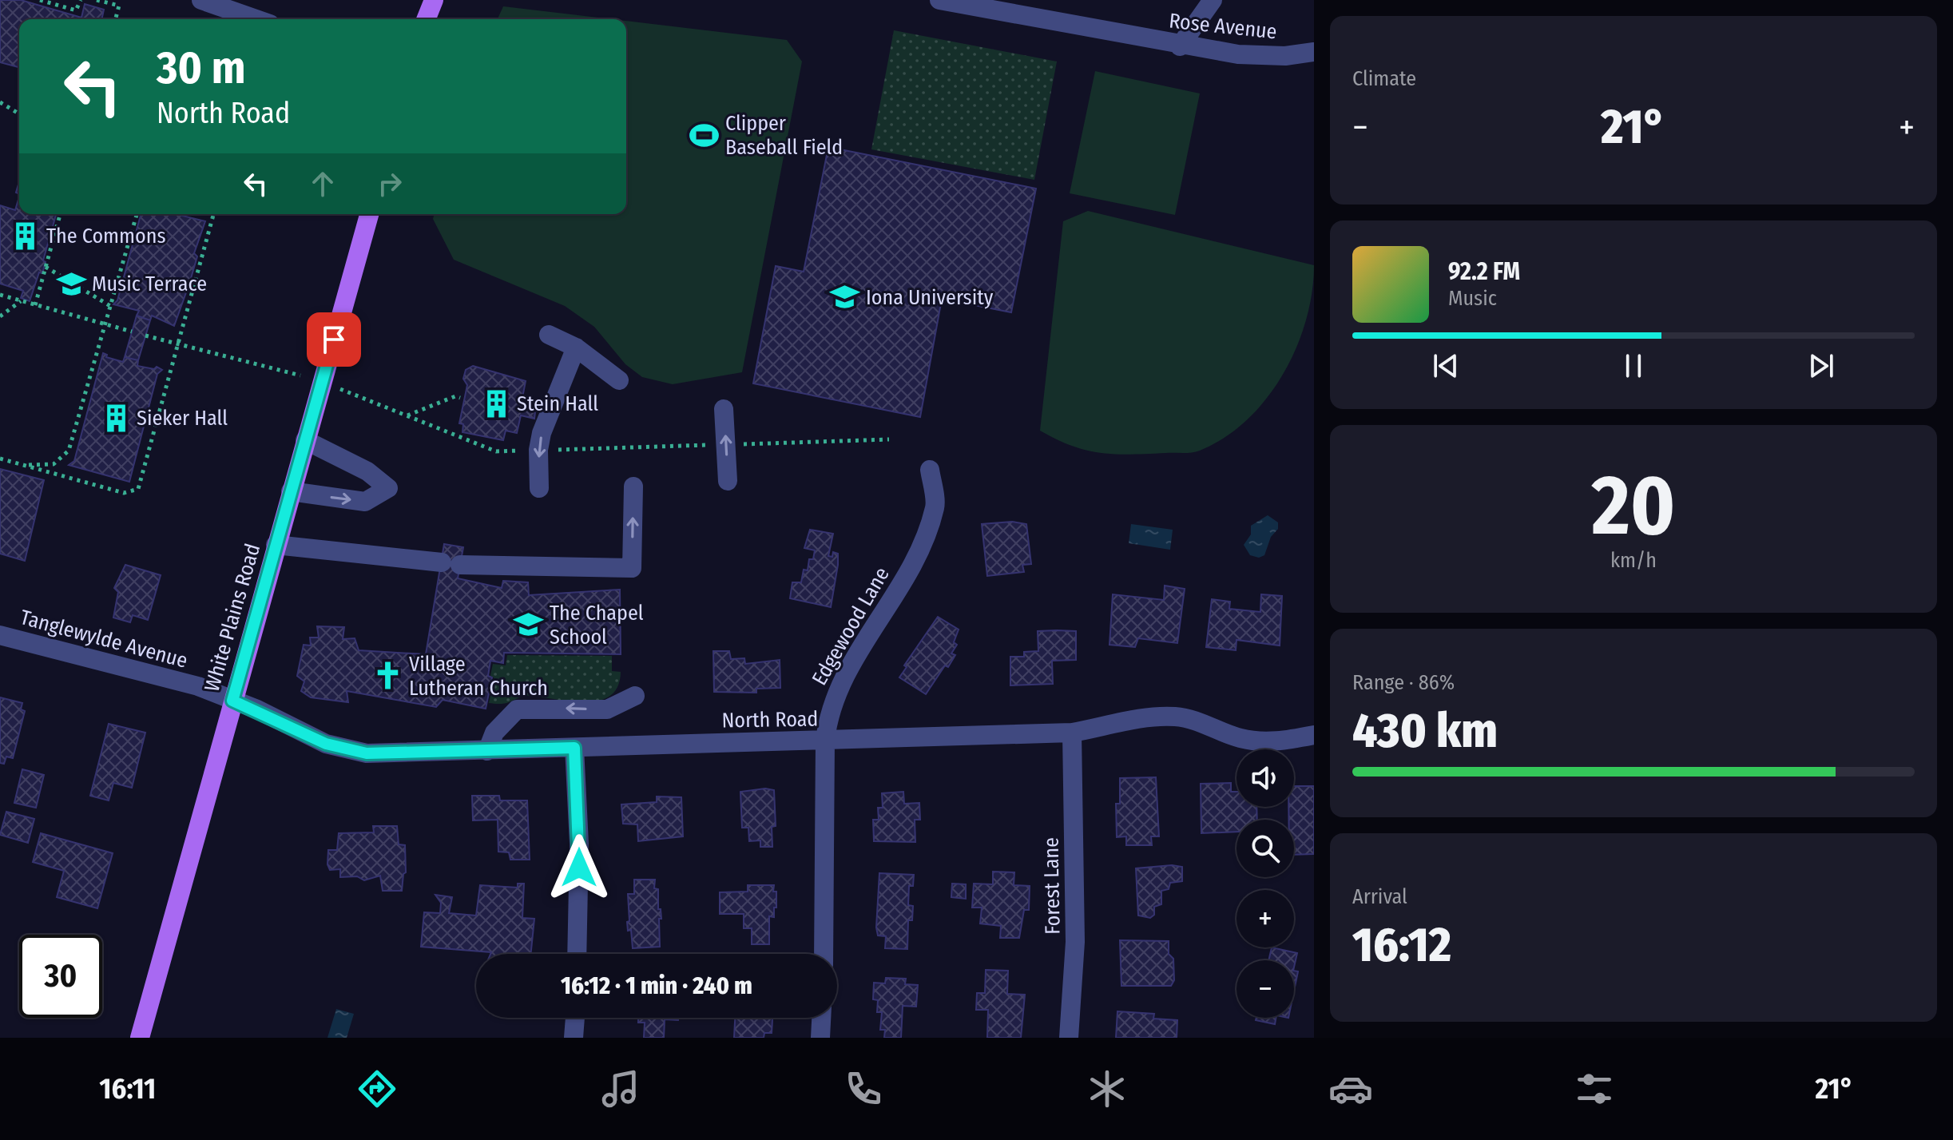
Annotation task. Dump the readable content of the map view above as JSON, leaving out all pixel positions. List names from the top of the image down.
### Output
{
  "streets": {
    "main road": ["White Plains Road"],
    "street": [
      "Rose Avenue",
      "Edgewood Lane",
      "Tanglewylde Avenue",
      "North Road",
      "Forest Lane"
    ]
  },
  "crossings": [
    ["White Plains Road", "Tanglewylde Avenue"],
    ["White Plains Road", "North Road"],
    ["Edgewood Lane", "North Road"],
    ["Tanglewylde Avenue", "North Road"],
    ["North Road", "Forest Lane"]
  ],
  "places": {
    "sports": ["Clipper Baseball Field"],
    "building": ["The Commons", "Stein Hall", "Sieker Hall"],
    "school or university": ["Music Terrace", "Iona University", "The Chapel School"],
    "church": ["Village Lutheran Church"]
  },
  "page": {
    "tile": [
      "Climate",
      ["20", "km/h"],
      ["Range · 86%", "430 km"],
      ["Arrival", "16:12"]
    ],
    "turn": ["30 m", "North Road"],
    "heat": ["−", "21°", "+"],
    "song": ["92.2 FM", "Music"],
    "map_buttons": ["+", "−"],
    "limit": "30",
    "trip": "16:12 · 1 min · 240 m",
    "tabs": ["16:11", "21°"]
  }
}
